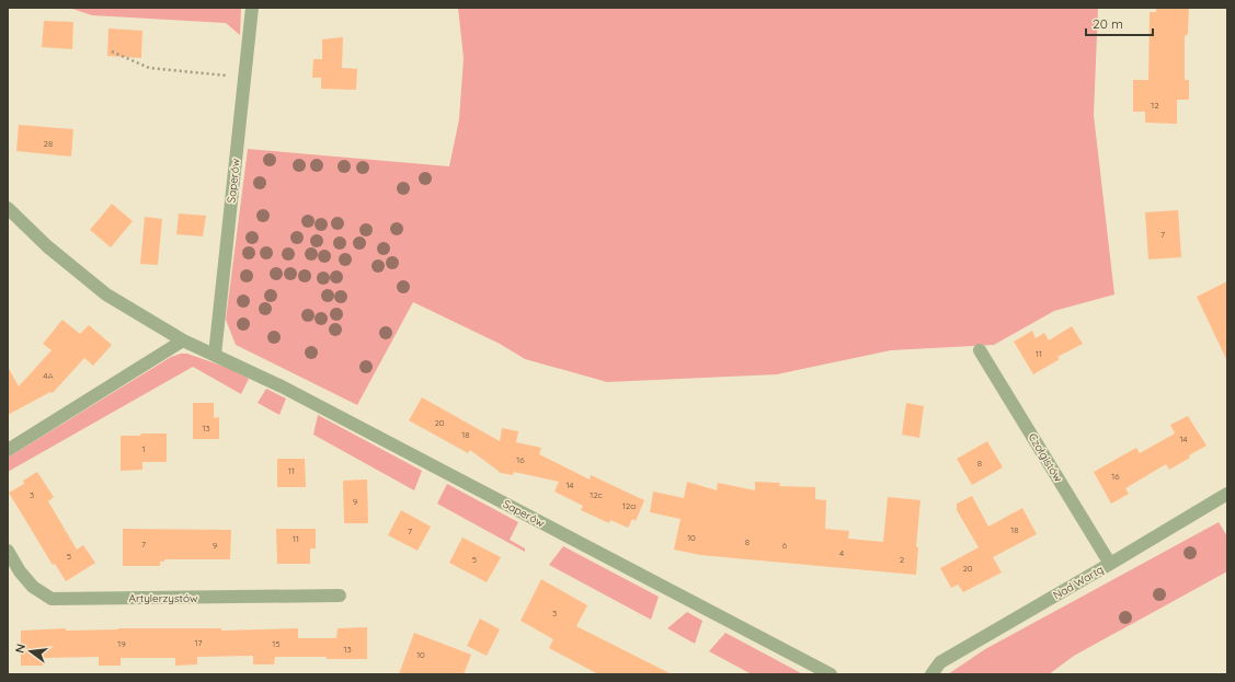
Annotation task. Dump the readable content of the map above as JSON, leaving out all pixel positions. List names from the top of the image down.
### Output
{
  "streets": {
    "street": [
      "Saperów",
      "Czołgistów",
      "Nad Wartą",
      "Artylerzystów"
    ]
  },
  "crossings": [
    ["Czołgistów", "Nad Wartą"]
  ],
  "house_numbers": [
    "12",
    "28",
    "7",
    "11",
    "4A",
    "20",
    "13",
    "18",
    "14",
    "1",
    "16",
    "8",
    "11",
    "16",
    "14",
    "3",
    "12c",
    "9",
    "12a",
    "18",
    "7",
    "10",
    "11",
    "8",
    "7",
    "9",
    "6",
    "4",
    "5",
    "5",
    "2",
    "20",
    "3",
    "17",
    "19",
    "15",
    "13",
    "10"
  ],
  "scale_bar": "20 m",
  "north": "left"
}
